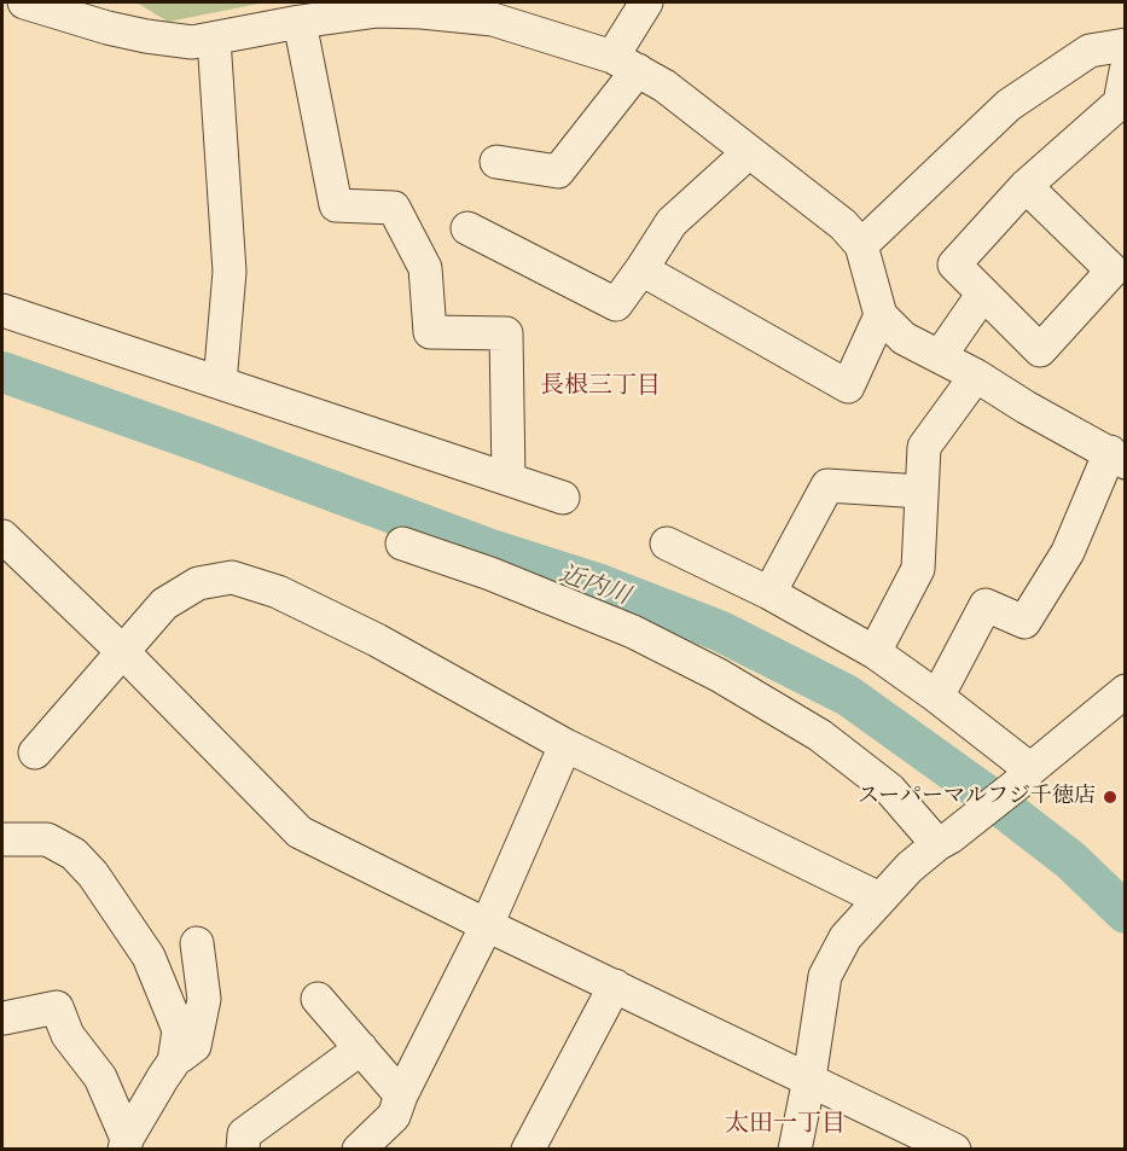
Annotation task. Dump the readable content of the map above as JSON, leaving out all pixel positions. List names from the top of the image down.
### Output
{
  "districts": ["長根三丁目", "太田一丁目"],
  "water": ["近内川"],
  "places": ["スーパーマルフジ千徳店"]
}
